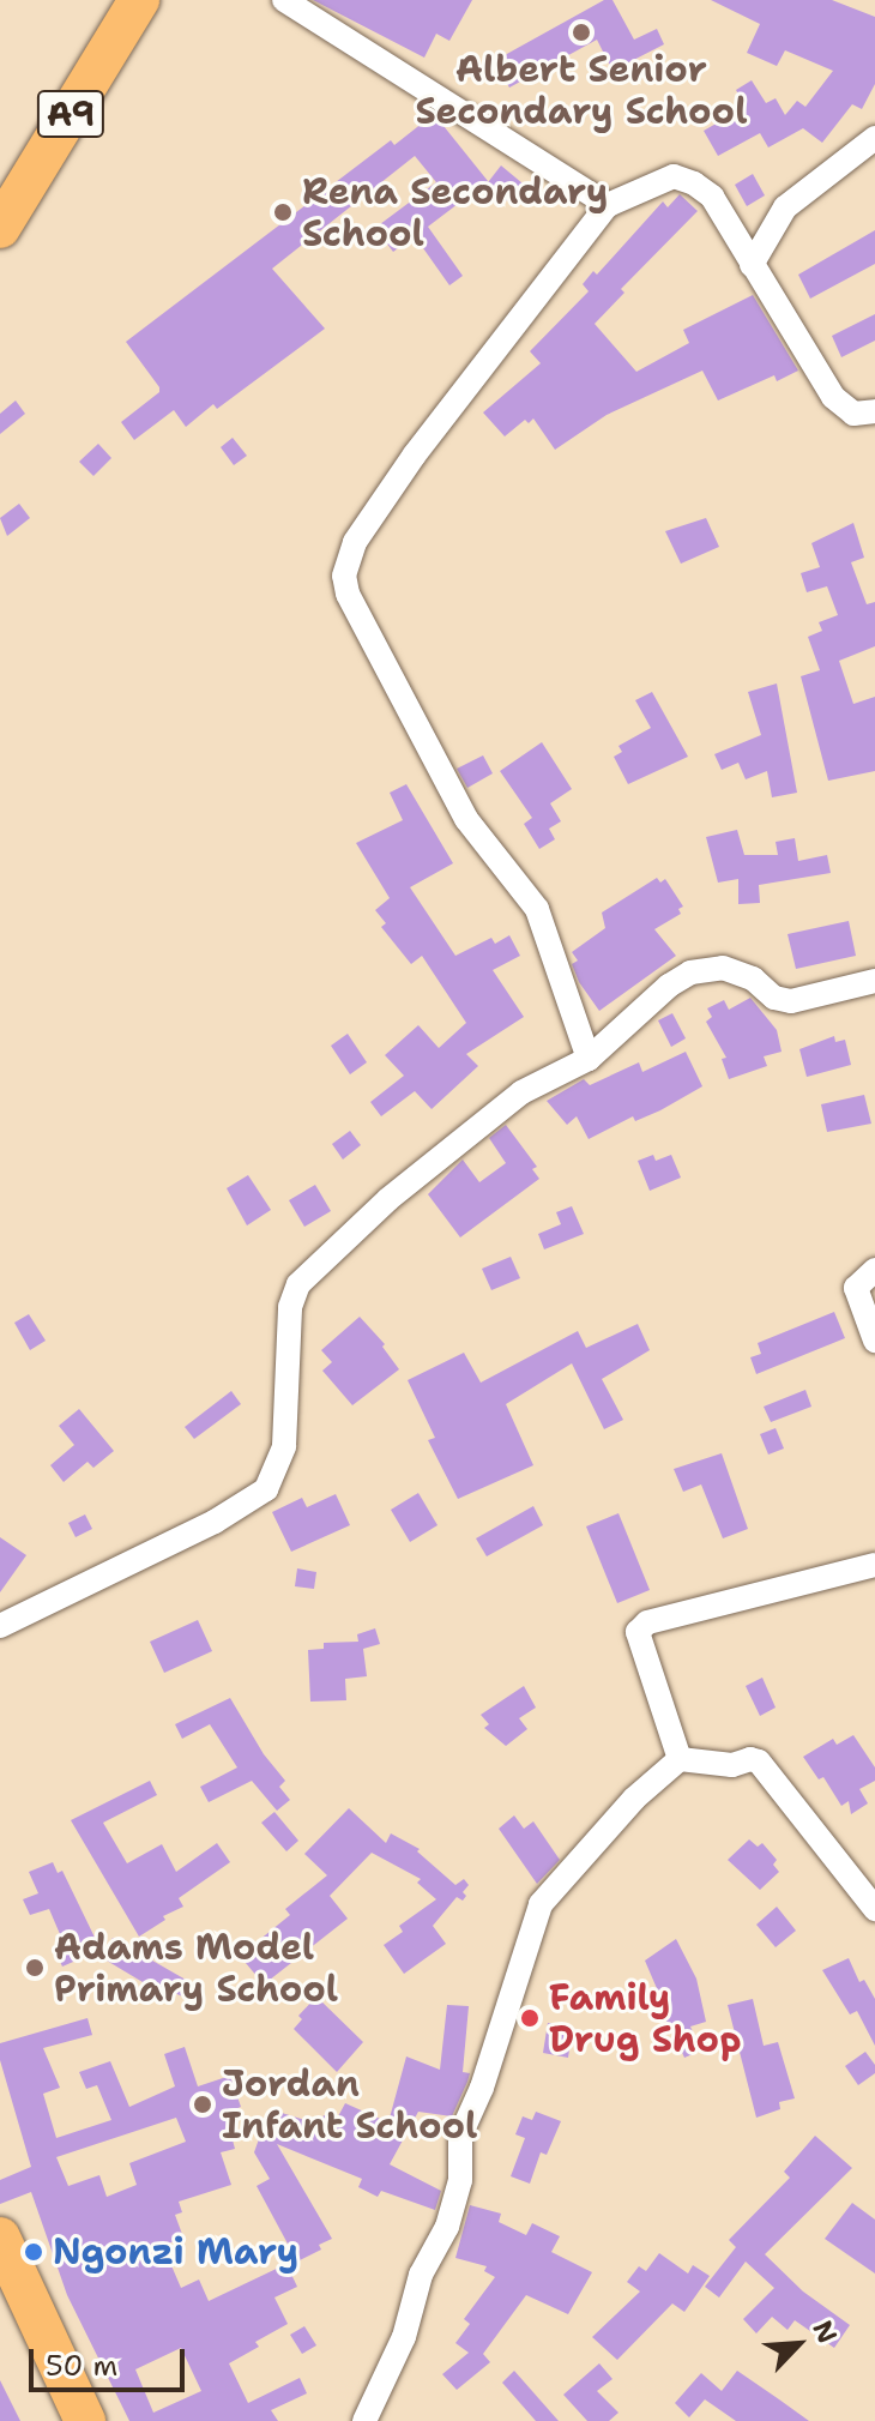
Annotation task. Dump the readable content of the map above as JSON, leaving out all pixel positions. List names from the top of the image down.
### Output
{
  "streets": {
    "main road": ["A9"]
  },
  "places": [
    "Albert Senior Secondary School",
    "Rena Secondary School",
    "Adams Model Primary School",
    "Family Drug Shop",
    "Jordan Infant School",
    "Ngonzi Mary"
  ],
  "scale_bar": "50 m",
  "north": "top right"
}
